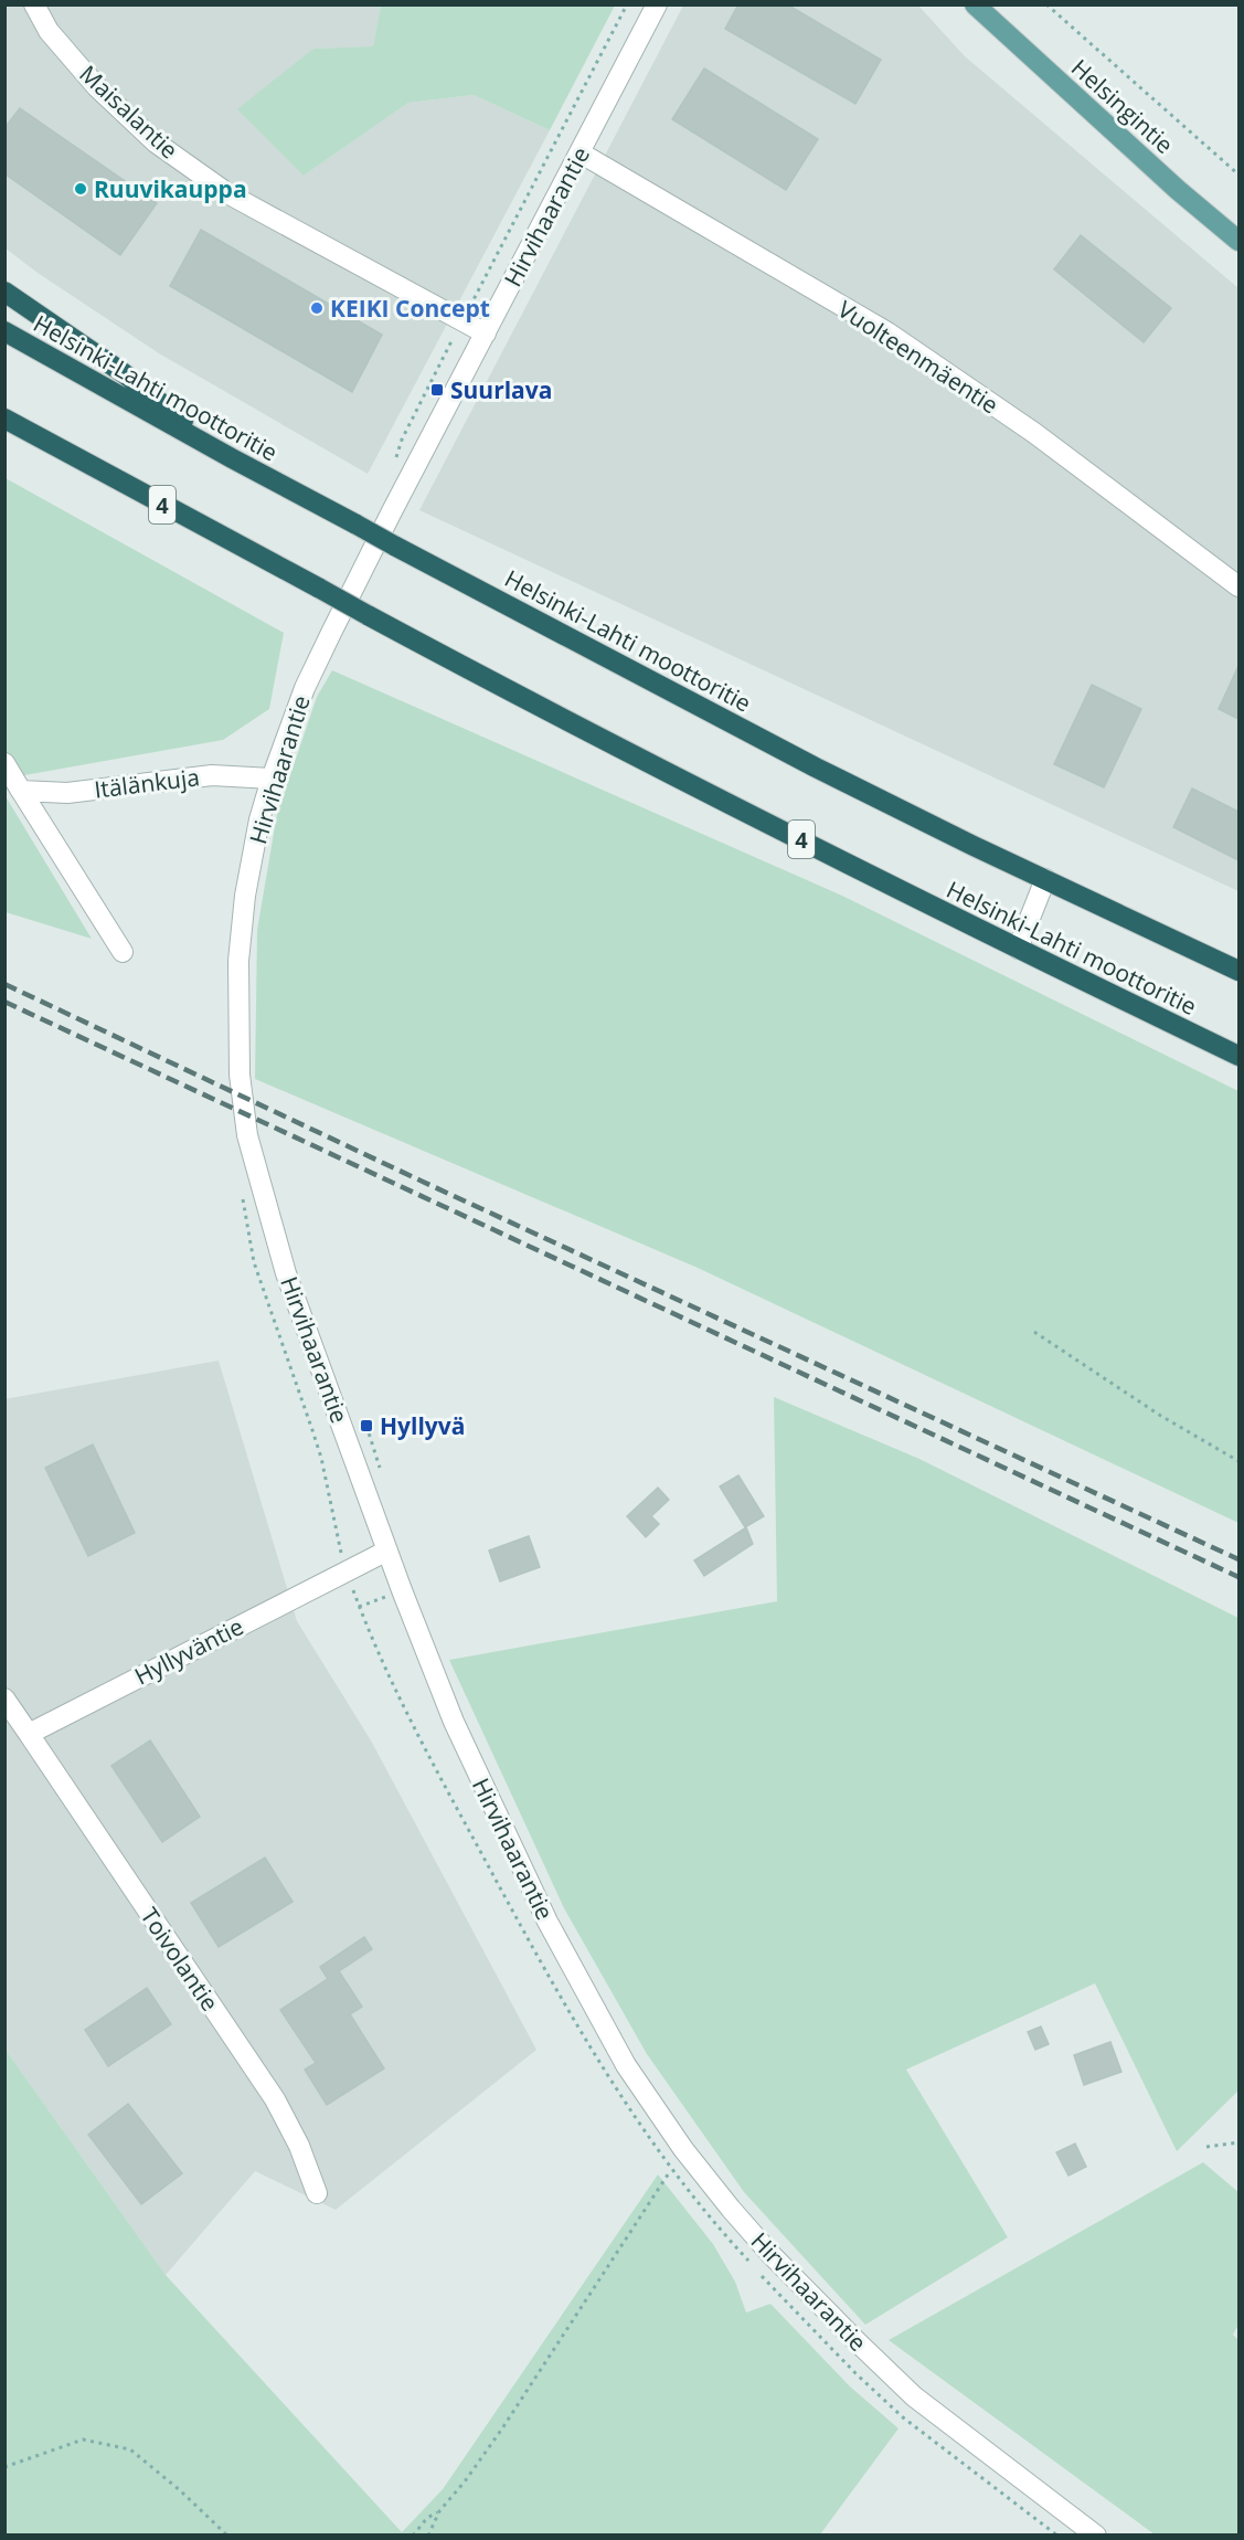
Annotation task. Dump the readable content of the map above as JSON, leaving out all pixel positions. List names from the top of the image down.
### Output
{
  "streets": {
    "highway": ["Helsinki-Lahti moottoritie", "4"],
    "main road": ["Helsingintie"],
    "street": [
      "Maisalantie",
      "Hirvihaarantie",
      "Vuolteenmäentie",
      "Itälänkuja",
      "Hyllyväntie",
      "Toivolantie"
    ]
  },
  "crossings": [
    ["Maisalantie", "Hirvihaarantie"],
    ["Hirvihaarantie", "Vuolteenmäentie"],
    ["Hirvihaarantie", "Itälänkuja"],
    ["Hirvihaarantie", "Hyllyväntie"],
    ["Hyllyväntie", "Toivolantie"]
  ],
  "places": {
    "other": ["Ruuvikauppa", "KEIKI Concept"],
    "transit": ["Suurlava", "Hyllyvä"]
  }
}
